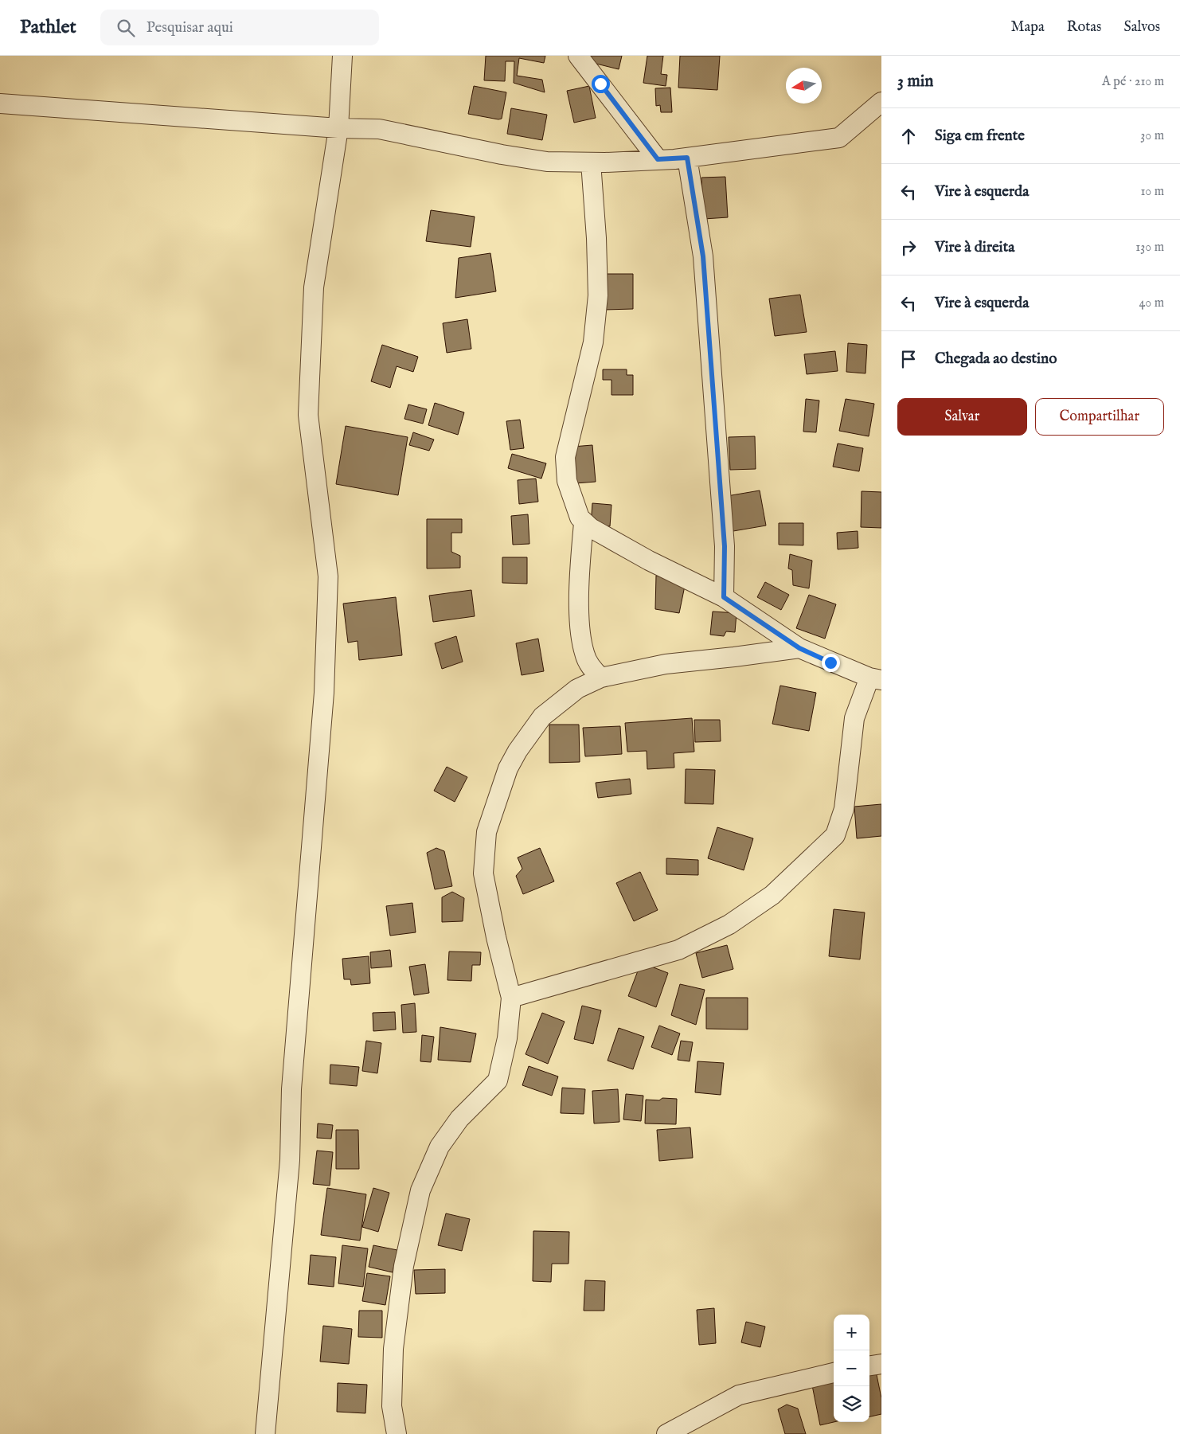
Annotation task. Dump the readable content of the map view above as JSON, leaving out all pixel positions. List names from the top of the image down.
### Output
{
  "north": "left",
  "page": {
    "header": "Pathlet",
    "search": "Pesquisar aqui",
    "nav": ["Mapa", "Rotas", "Salvos"],
    "heading": ["3 min", "A pé · 210 m"],
    "list": [
      ["Siga em frente", "30 m"],
      ["Vire à esquerda", "10 m"],
      ["Vire à direita", "130 m"],
      ["Vire à esquerda", "40 m"],
      "Chegada ao destino"
    ],
    "buttons": ["Salvar", "Compartilhar"],
    "map_buttons": ["+", "−"]
  }
}
